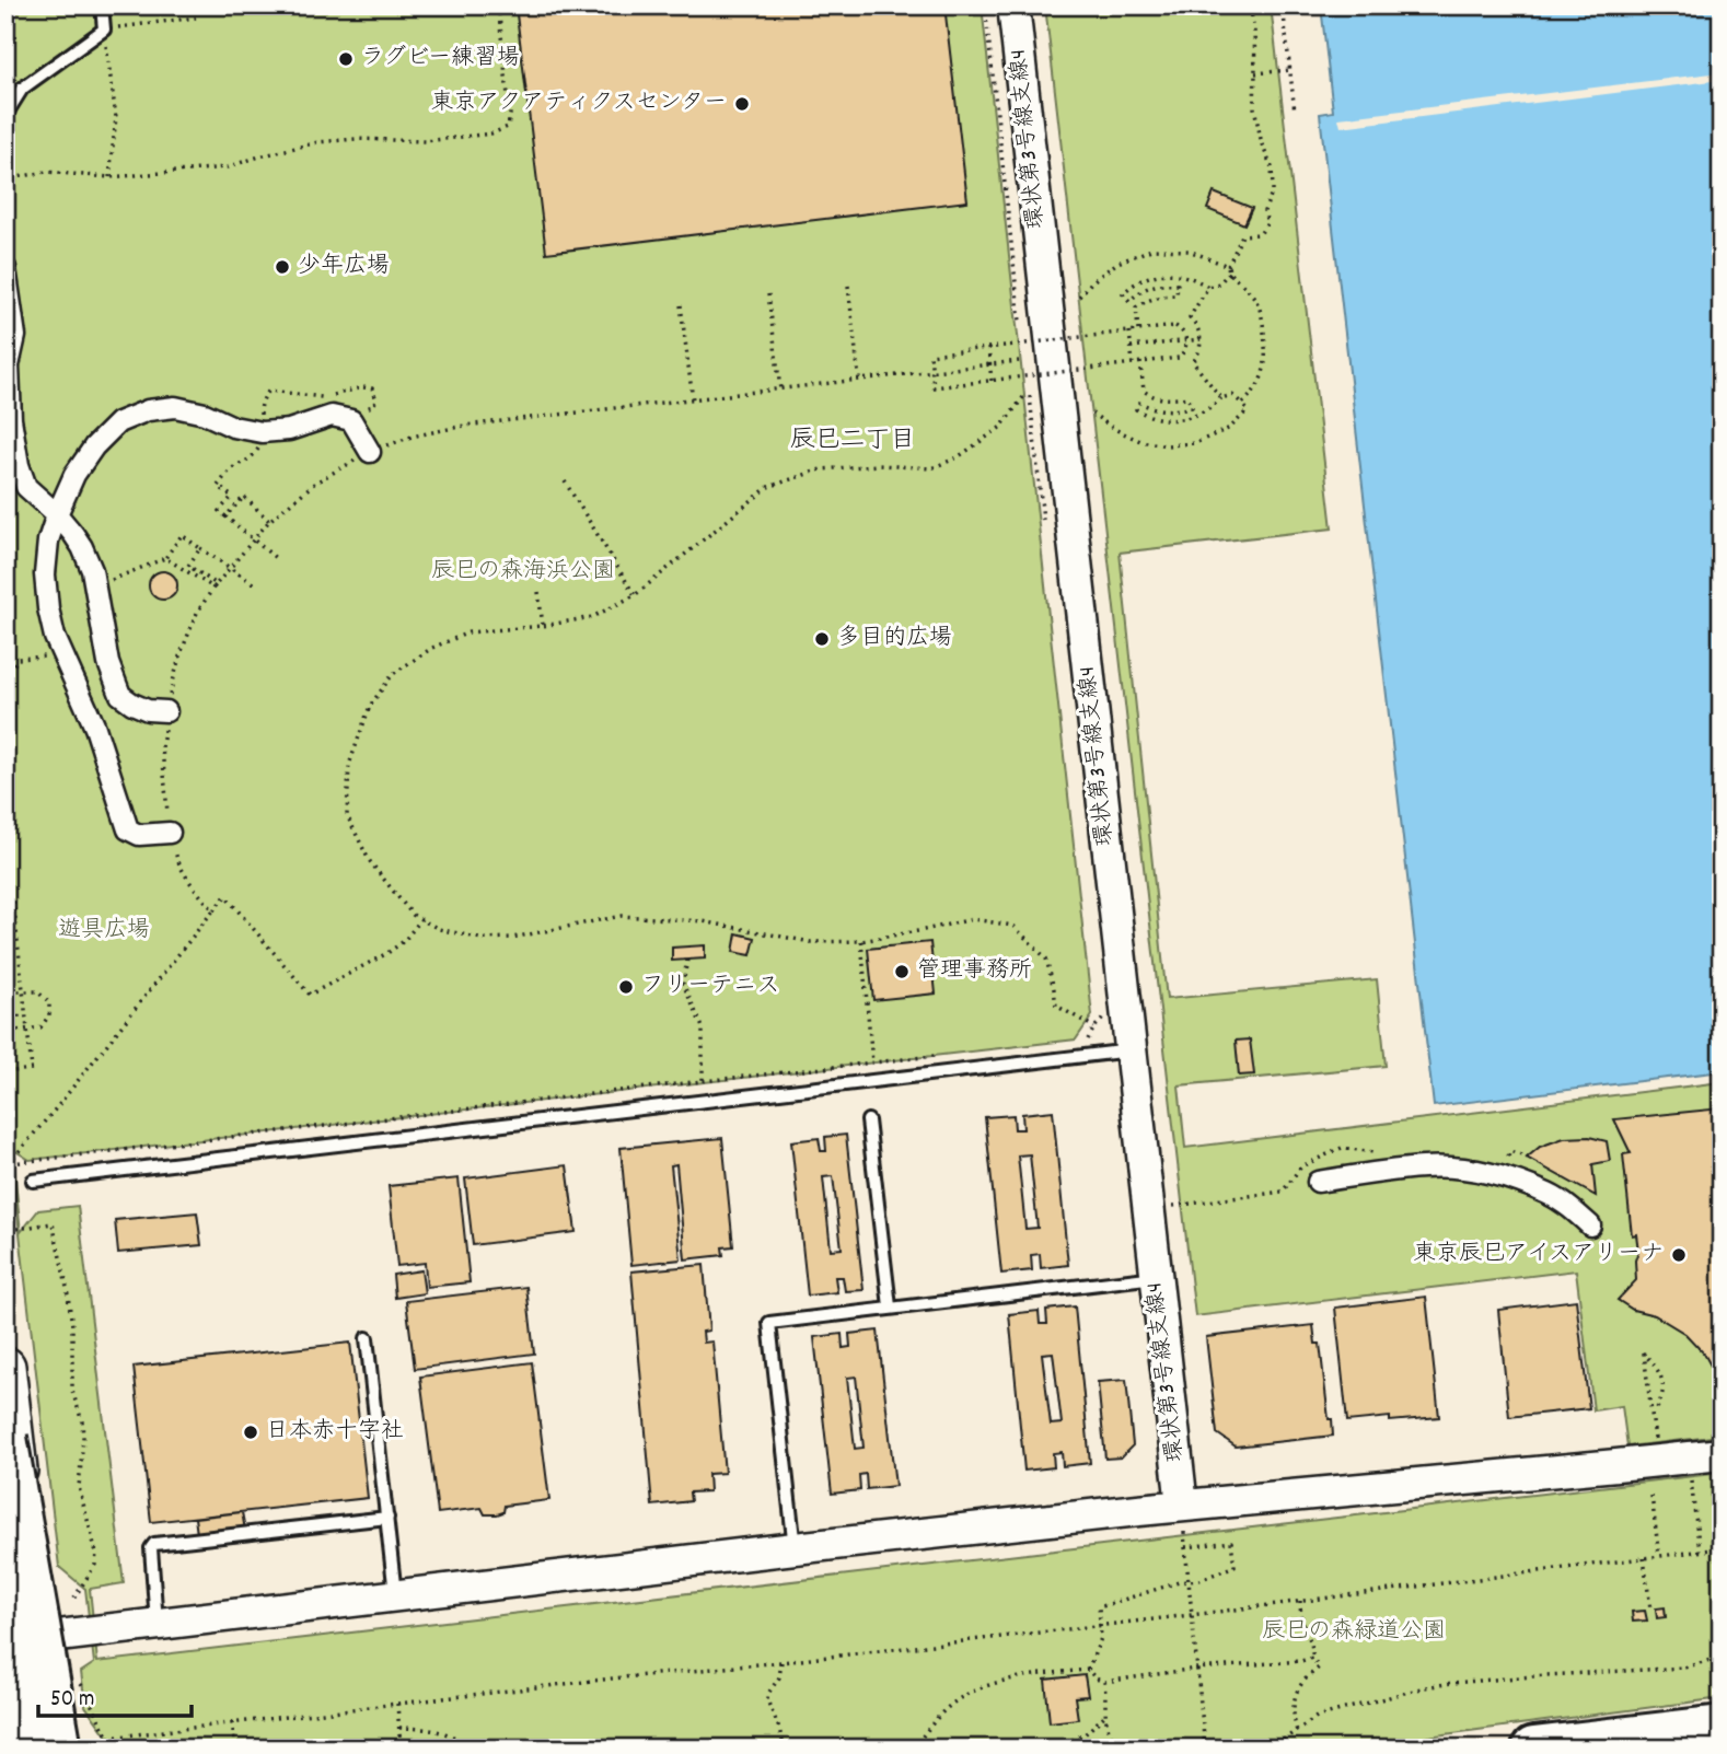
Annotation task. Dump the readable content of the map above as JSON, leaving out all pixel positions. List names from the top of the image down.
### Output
{
  "streets": {
    "street": ["環状第3号線支線4"]
  },
  "districts": ["辰巳二丁目"],
  "parks": ["辰巳の森海浜公園", "遊具広場", "辰巳の森緑道公園"],
  "places": [
    "ラグビー練習場",
    "東京アクアティクスセンター",
    "少年広場",
    "多目的広場",
    "管理事務所",
    "フリーテニス",
    "東京辰巳アイスアリーナ",
    "日本赤十字社"
  ],
  "scale_bar": "50 m"
}
